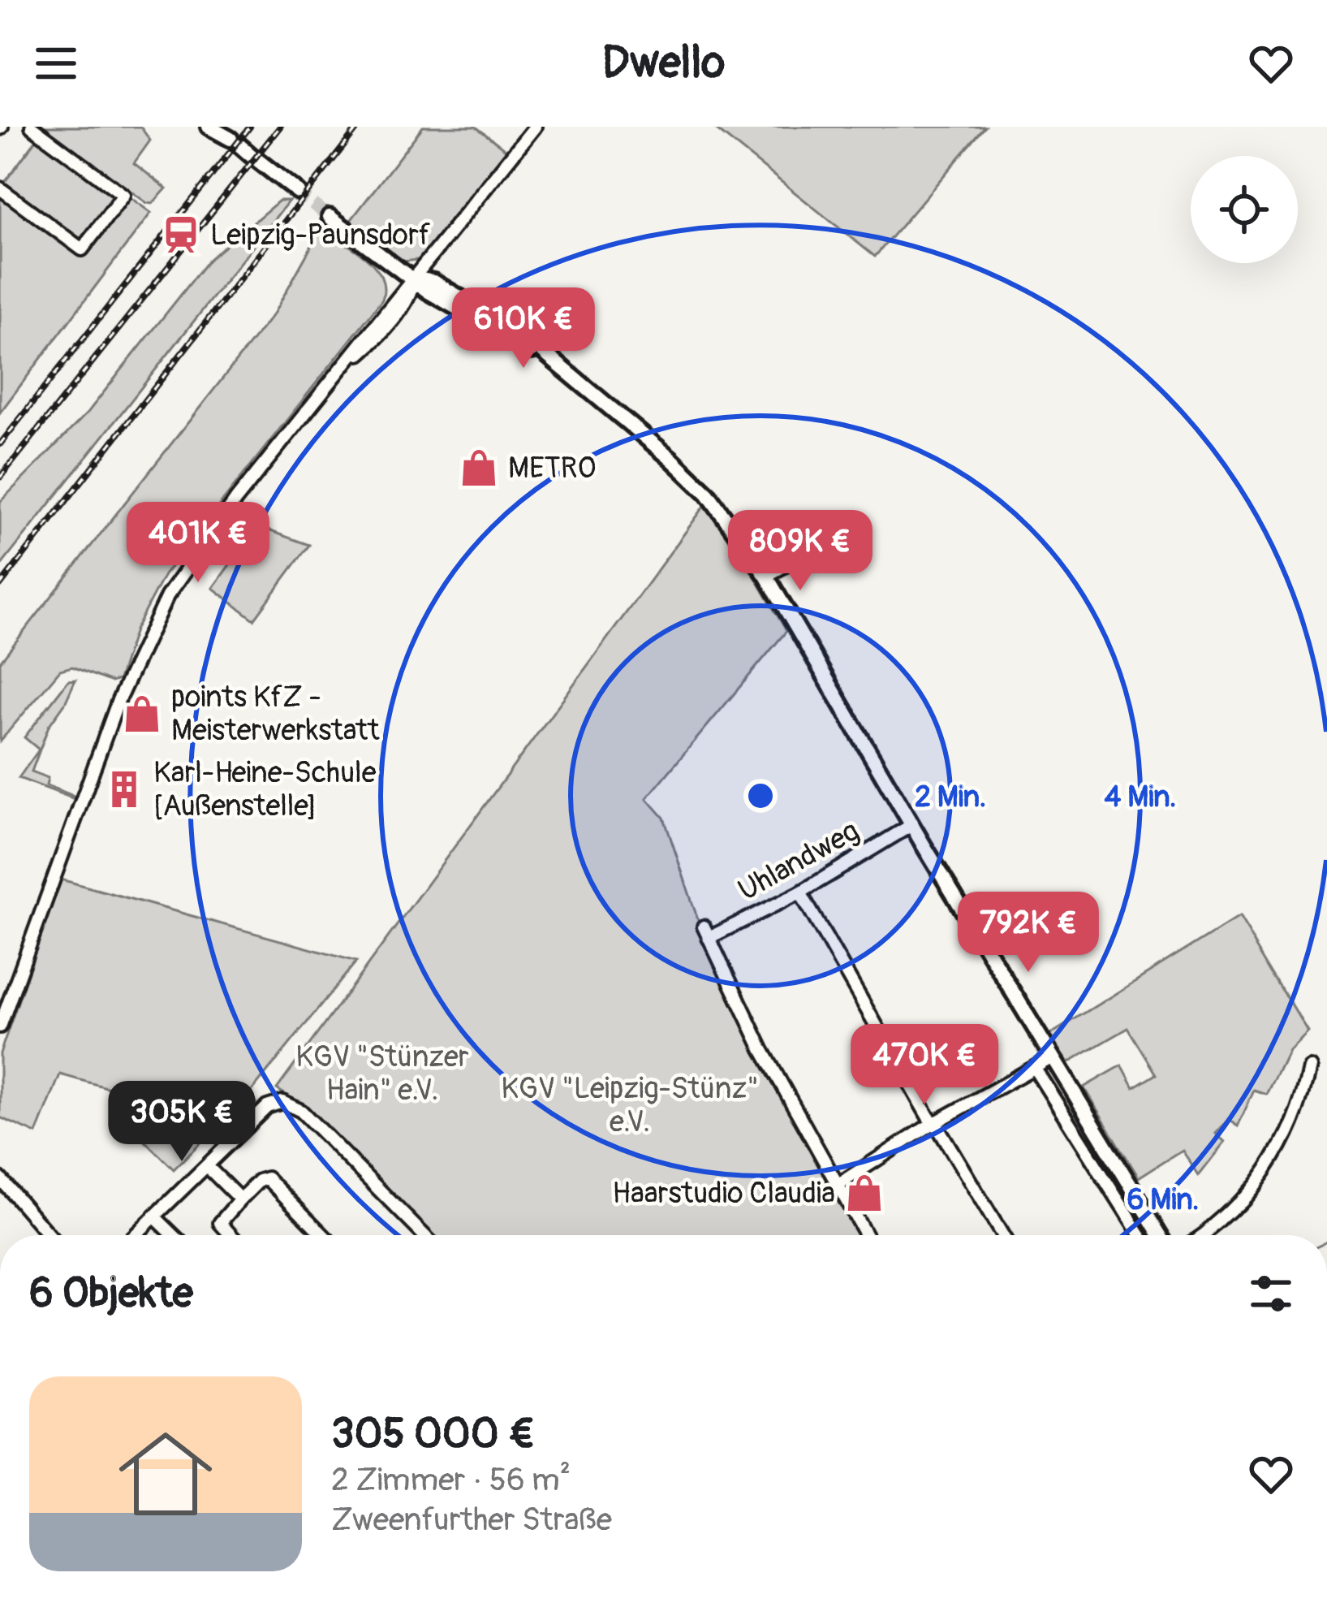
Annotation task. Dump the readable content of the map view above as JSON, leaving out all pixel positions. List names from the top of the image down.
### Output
{
  "streets": {
    "street": ["Uhlandweg"]
  },
  "parks": ["KGV \"Stünzer Hain\" e.V.", "KGV \"Leipzig-Stünz\" e.V."],
  "places": {
    "station": ["Leipzig-Paunsdorf"],
    "shop": ["METRO", "points KfZ - Meisterwerkstatt", "Haarstudio Claudia"],
    "building": ["Karl-Heine-Schule [Außenstelle]"]
  },
  "page": {
    "header": "Dwello",
    "price": [
      "610K €",
      "401K €",
      "809K €",
      "792K €",
      "470K €",
      "305K €"
    ],
    "heading": "6 Objekte",
    "list": [
      {
        "name": "305 000 €",
        "note": "2 Zimmer · 56 m² · Zweenfurther Straße"
      }
    ]
  },
  "rings": ["2 Min.", "4 Min.", "6 Min."]
}
